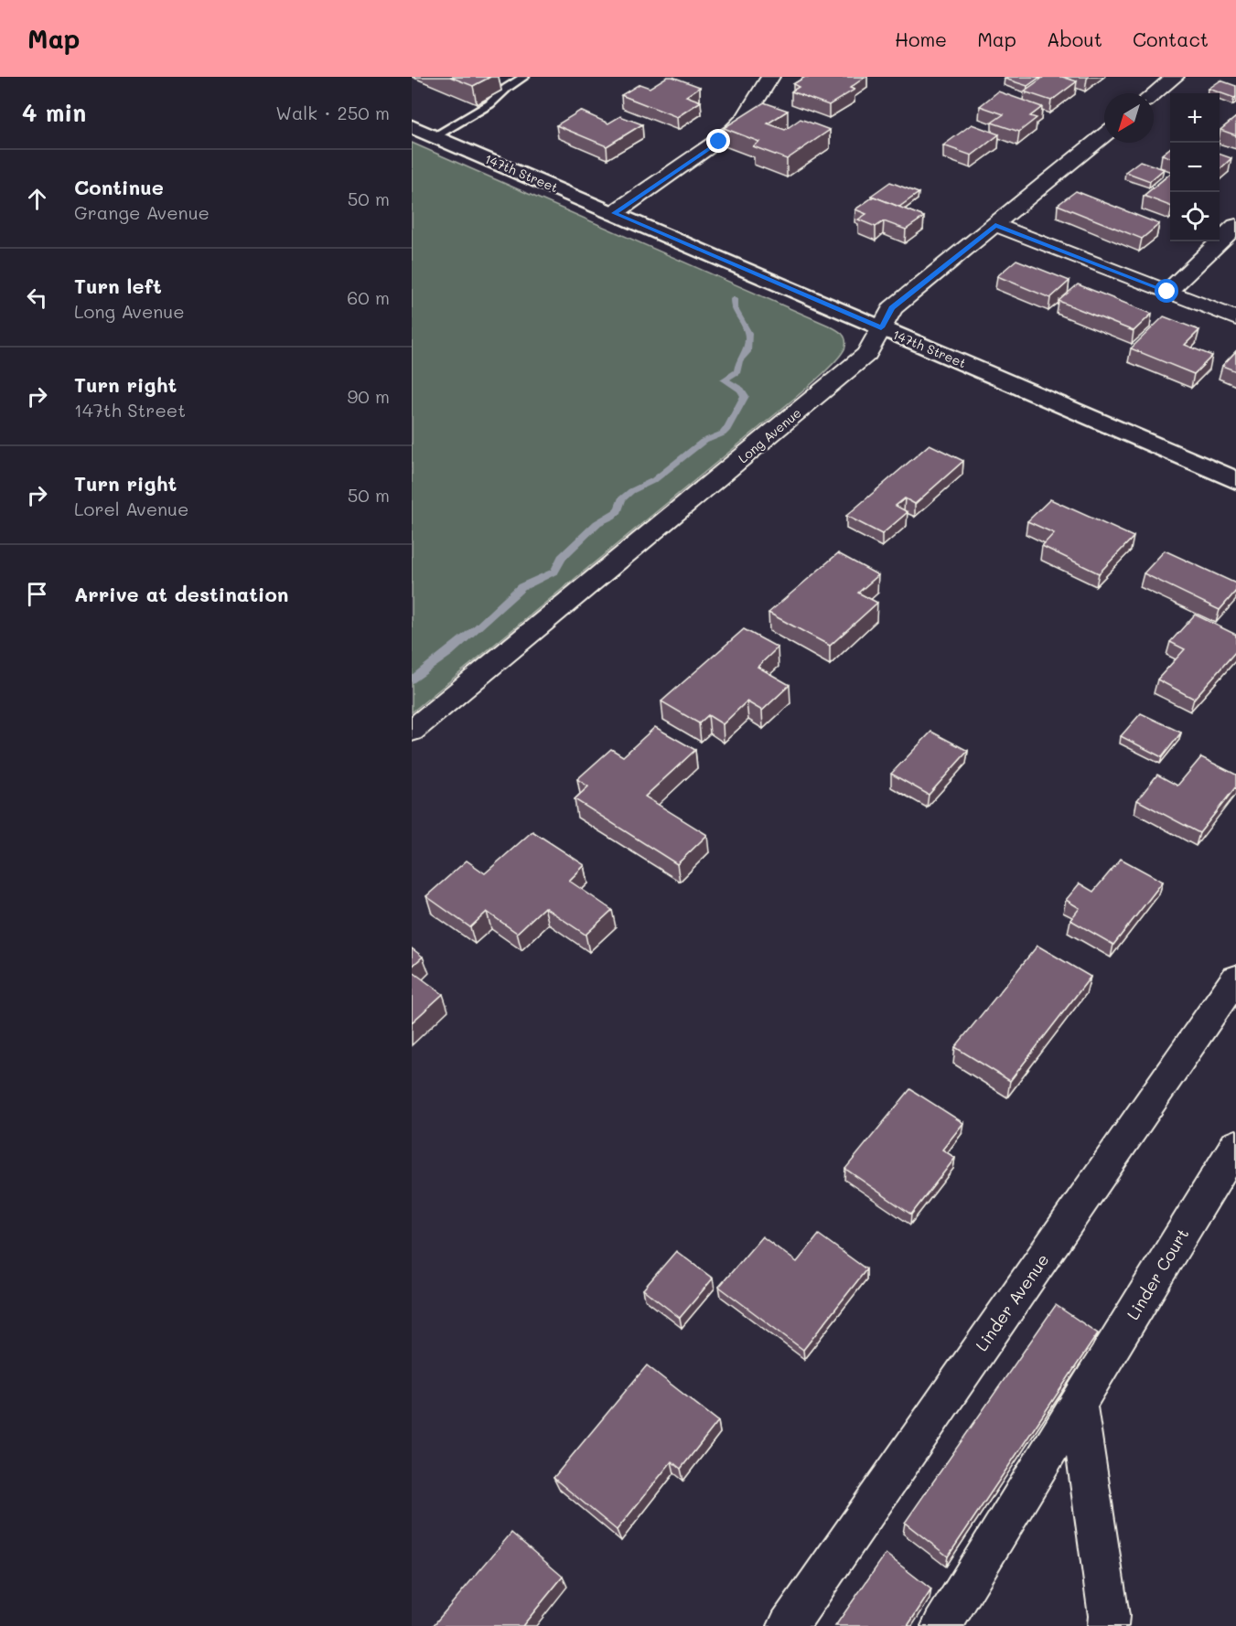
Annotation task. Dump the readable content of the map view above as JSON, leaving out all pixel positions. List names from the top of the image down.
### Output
{
  "streets": {
    "main road": ["147th Street"],
    "street": ["Long Avenue", "Linder Court", "Linder Avenue"]
  },
  "crossings": [
    ["147th Street", "Long Avenue"]
  ],
  "north": "bottom left",
  "page": {
    "header": "Map",
    "nav": [
      "Home",
      "Map",
      "About",
      "Contact"
    ],
    "heading": ["4 min", "Walk · 250 m"],
    "map_buttons": ["+", "−"],
    "list": [
      ["Continue", "Grange Avenue", "50 m"],
      ["Turn left", "Long Avenue", "60 m"],
      ["Turn right", "147th Street", "90 m"],
      ["Turn right", "Lorel Avenue", "50 m"],
      "Arrive at destination"
    ]
  }
}
